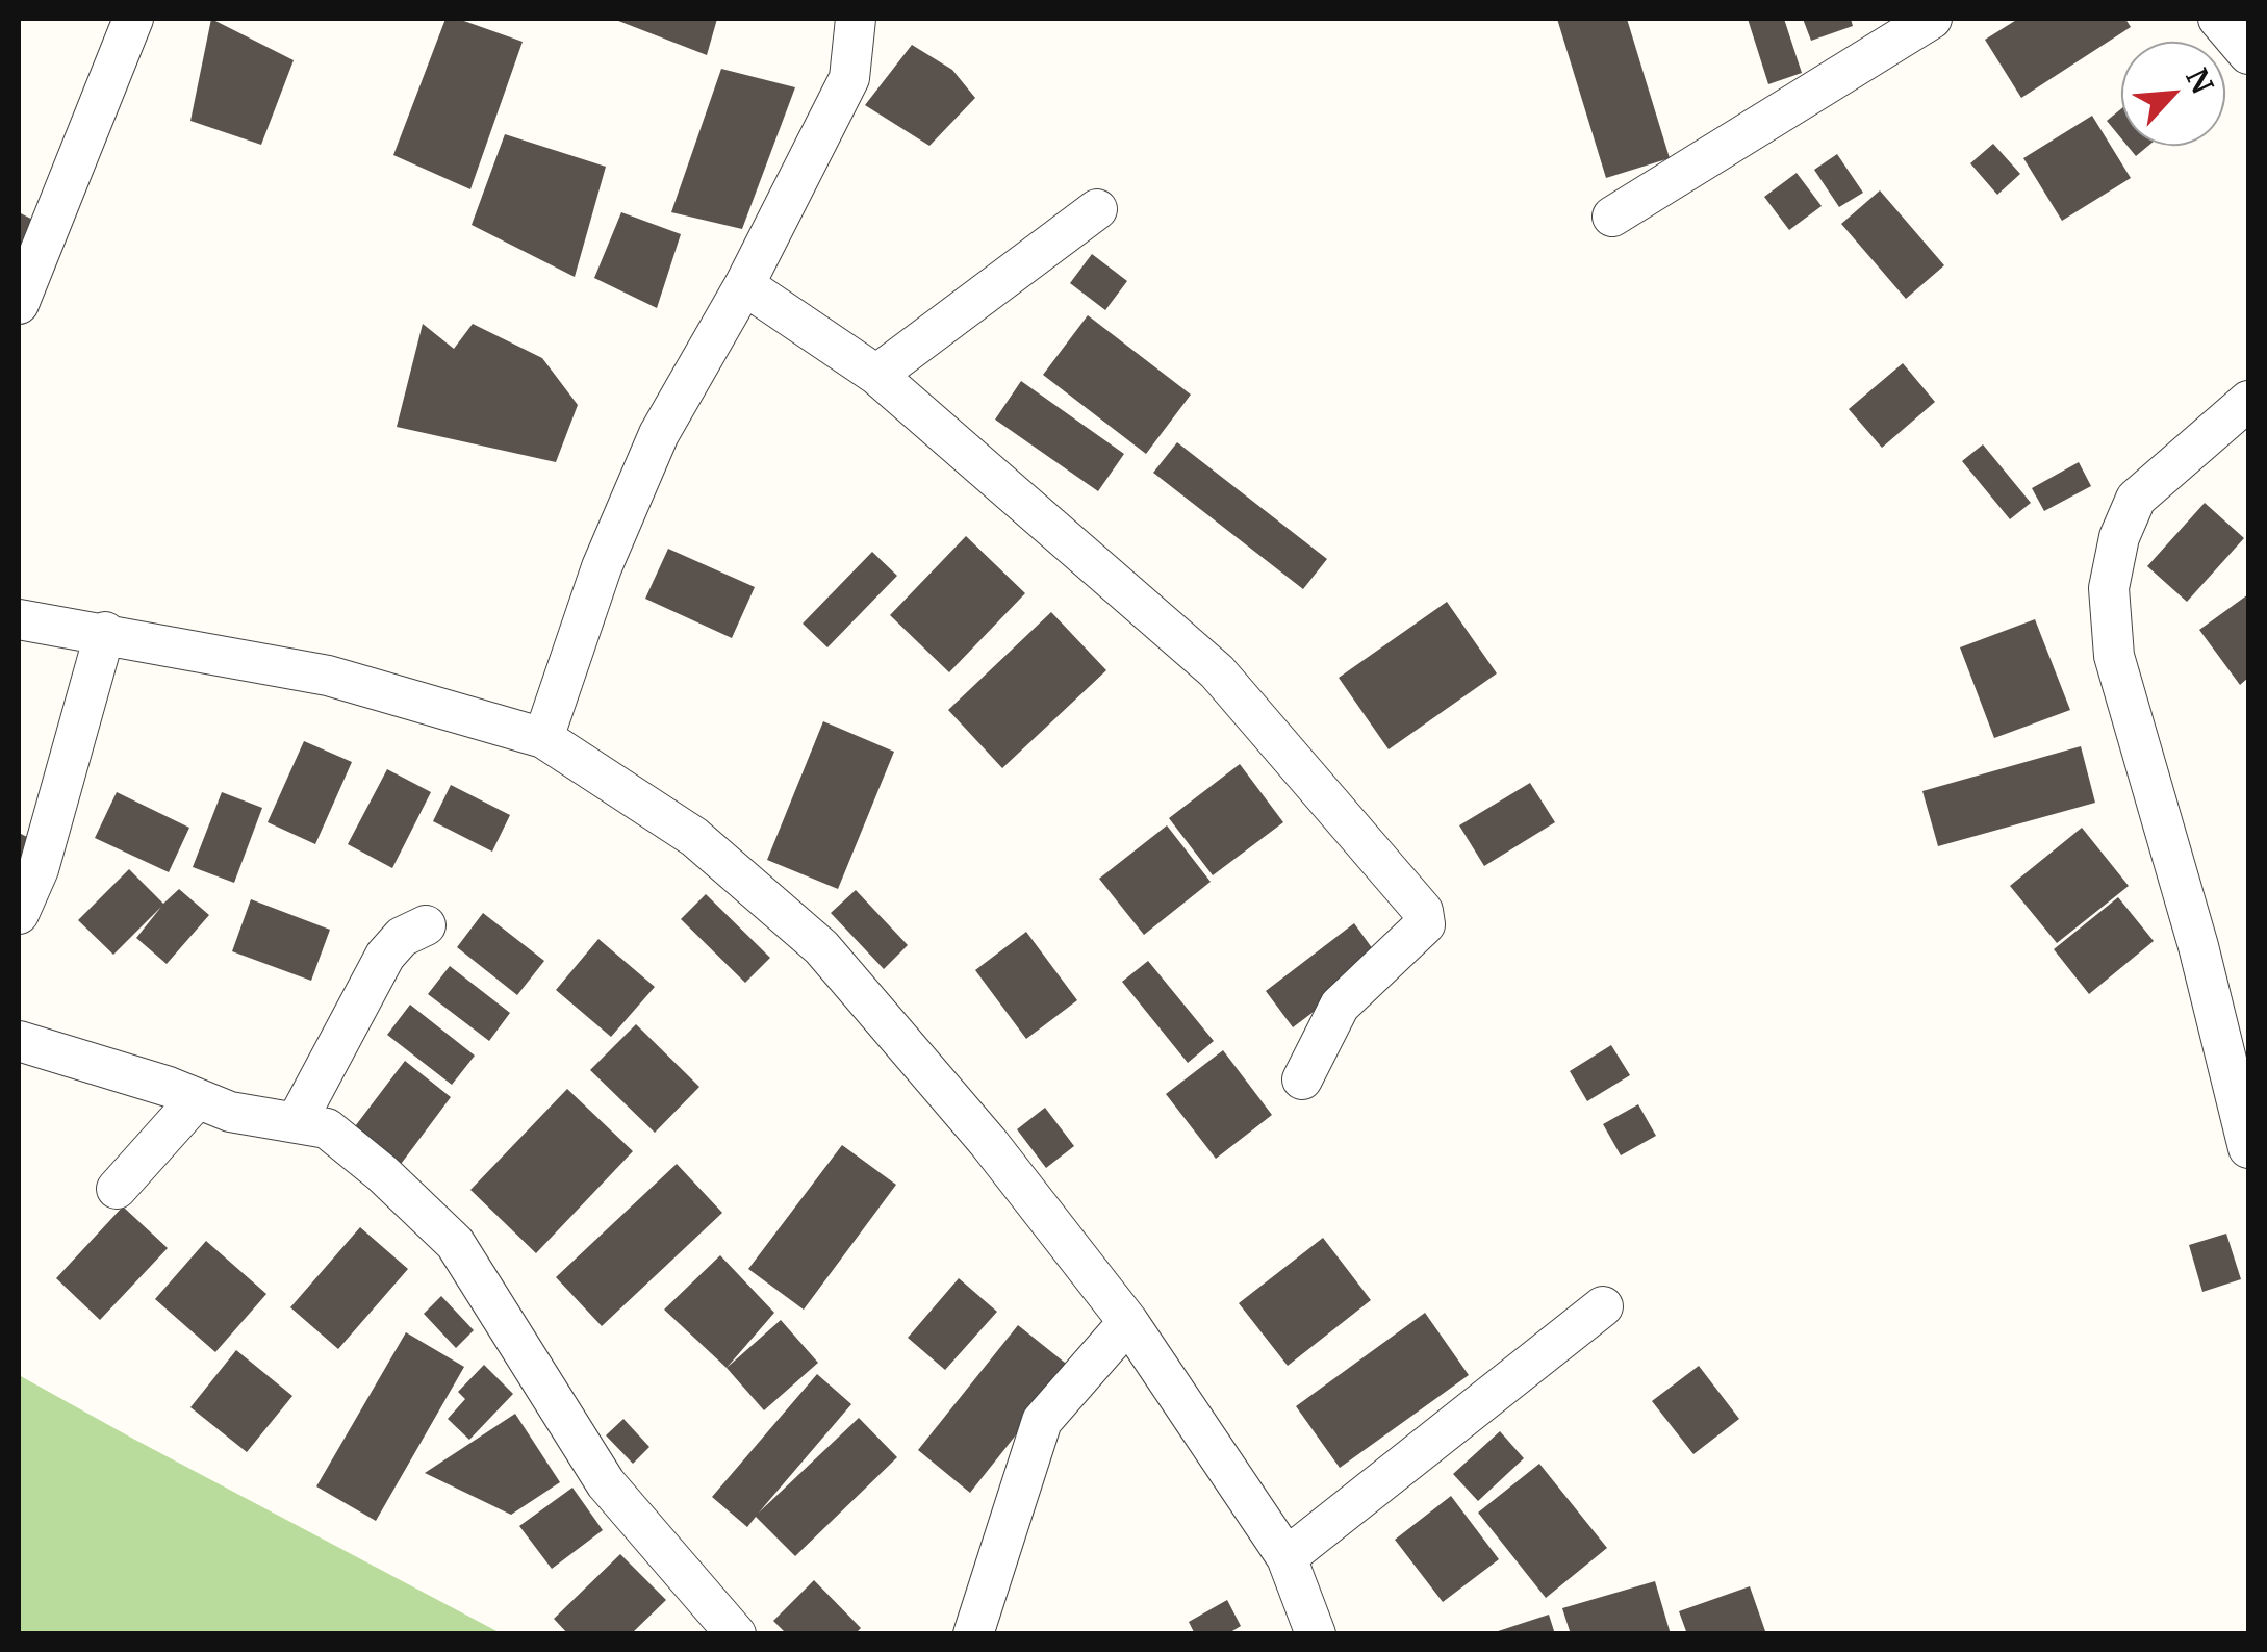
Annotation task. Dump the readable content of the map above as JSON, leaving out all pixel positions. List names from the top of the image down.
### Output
{
  "north": "top right"
}
